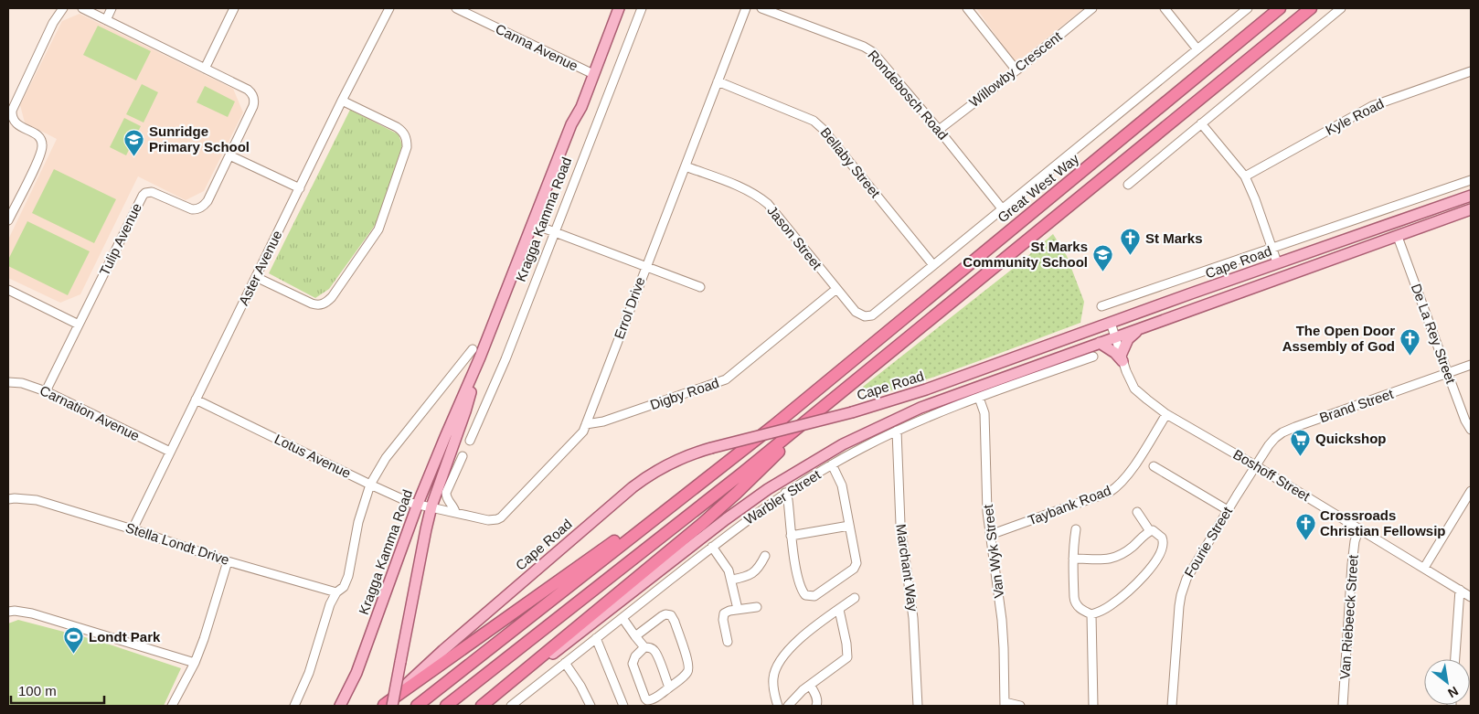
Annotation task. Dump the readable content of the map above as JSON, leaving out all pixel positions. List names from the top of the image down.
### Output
{
  "streets": {
    "highway": ["Great West Way"],
    "main road": ["Kragga Kamma Road", "Cape Road"],
    "street": [
      "Canna Avenue",
      "Willowby Crescent",
      "Rondebosch Road",
      "Kyle Road",
      "Bellaby Street",
      "Jason Street",
      "Tulip Avenue",
      "Aster Avenue",
      "Errol Drive",
      "De La Rey Street",
      "Digby Road",
      "Brand Street",
      "Carnation Avenue",
      "Lotus Avenue",
      "Boshoff Street",
      "Warbler Street",
      "Taybank Road",
      "Fourie Street",
      "Stella Londt Drive",
      "Van Wyk Street",
      "Marchant Way",
      "Van Riebeeck Street"
    ]
  },
  "crossings": [
    ["Canna Avenue", "Kragga Kamma Road"],
    ["Willowby Crescent", "Rondebosch Road"],
    ["Rondebosch Road", "Great West Way"],
    ["Bellaby Street", "Great West Way"],
    ["Bellaby Street", "Errol Drive"],
    ["Great West Way", "Jason Street"],
    ["Kragga Kamma Road", "Cape Road"],
    ["Kragga Kamma Road", "Errol Drive"],
    ["Kragga Kamma Road", "Lotus Avenue"],
    ["Kragga Kamma Road", "Stella Londt Drive"],
    ["Jason Street", "Errol Drive"],
    ["Jason Street", "Digby Road"],
    ["Tulip Avenue", "Carnation Avenue"],
    ["Cape Road", "De La Rey Street"],
    ["Cape Road", "Boshoff Street"],
    ["Aster Avenue", "Carnation Avenue"],
    ["Aster Avenue", "Lotus Avenue"],
    ["Aster Avenue", "Stella Londt Drive"],
    ["Errol Drive", "Digby Road"],
    ["Errol Drive", "Lotus Avenue"],
    ["De La Rey Street", "Brand Street"],
    ["Brand Street", "Boshoff Street"],
    ["Brand Street", "Fourie Street"],
    ["Boshoff Street", "Taybank Road"],
    ["Boshoff Street", "Fourie Street"],
    ["Boshoff Street", "Van Riebeeck Street"],
    ["Warbler Street", "Van Wyk Street"],
    ["Warbler Street", "Marchant Way"],
    ["Taybank Road", "Van Wyk Street"]
  ],
  "places": {
    "school or university": ["Sunridge Primary School", "St Marks Community School"],
    "church": ["St Marks", "The Open Door Assembly of God", "Crossroads Christian Fellowsip"],
    "supermarket": ["Quickshop"],
    "sports": ["Londt Park"]
  },
  "scale_bar": "100 m",
  "north": "bottom right"
}
